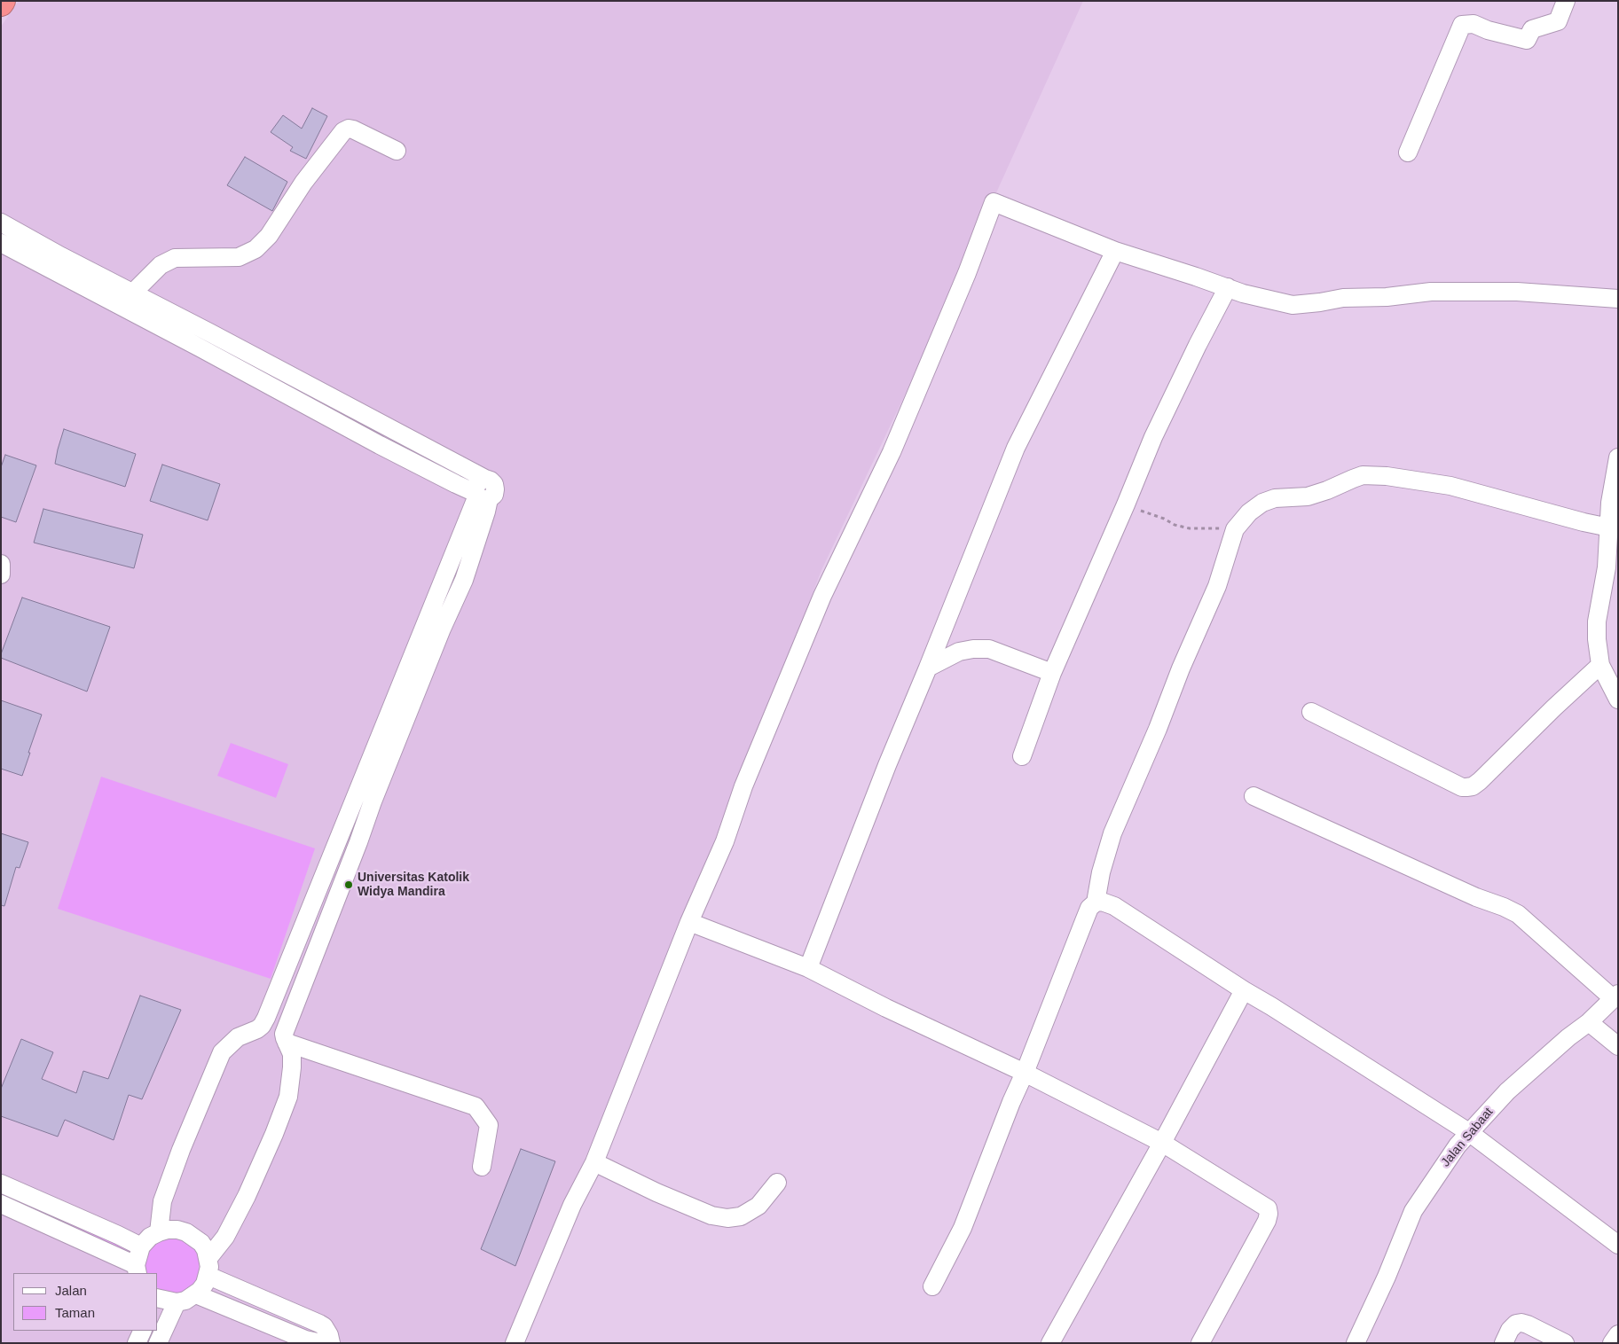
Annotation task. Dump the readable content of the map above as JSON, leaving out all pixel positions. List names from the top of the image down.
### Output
{
  "streets": {
    "street": ["Jalan Sabaat"]
  },
  "places": ["Universitas Katolik Widya Mandira"],
  "legend": ["Jalan", "Taman"]
}
